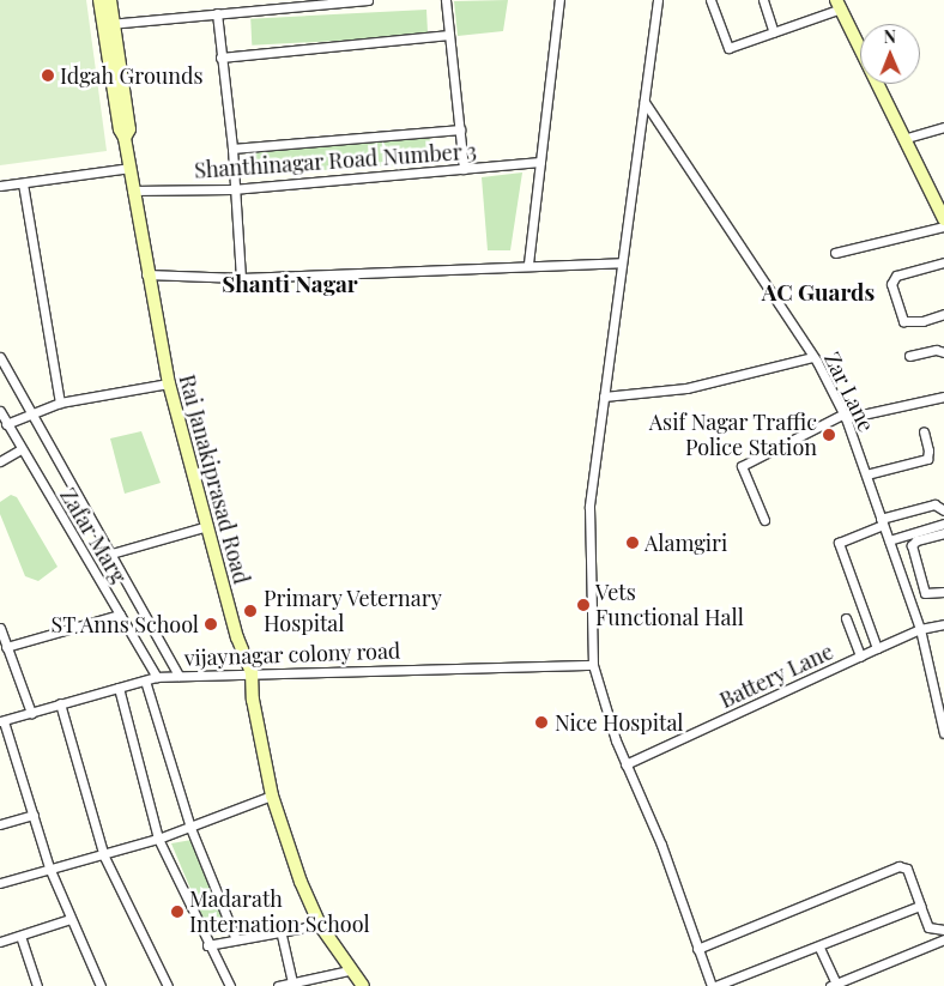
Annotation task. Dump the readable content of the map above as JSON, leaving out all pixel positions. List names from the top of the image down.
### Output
{
  "streets": {
    "main road": ["Rai Janakiprasad Road"],
    "street": [
      "Shanthinagar Road Number 3",
      "Zar Lane",
      "Zafar Marg",
      "vijaynagar colony road",
      "Battery Lane"
    ]
  },
  "crossings": [
    ["Shanthinagar Road Number 3", "Rai Janakiprasad Road"],
    ["Zar Lane", "Battery Lane"],
    ["Rai Janakiprasad Road", "vijaynagar colony road"],
    ["Zafar Marg", "vijaynagar colony road"]
  ],
  "districts": ["Shanti Nagar", "AC Guards"],
  "places": [
    "Idgah Grounds",
    "Asif Nagar Traffic Police Station",
    "Alamgiri",
    "Vets Functional Hall",
    "Primary Veternary Hospital",
    "ST Anns School",
    "Nice Hospital",
    "Madarath Internation School"
  ],
  "north": "top"
}
